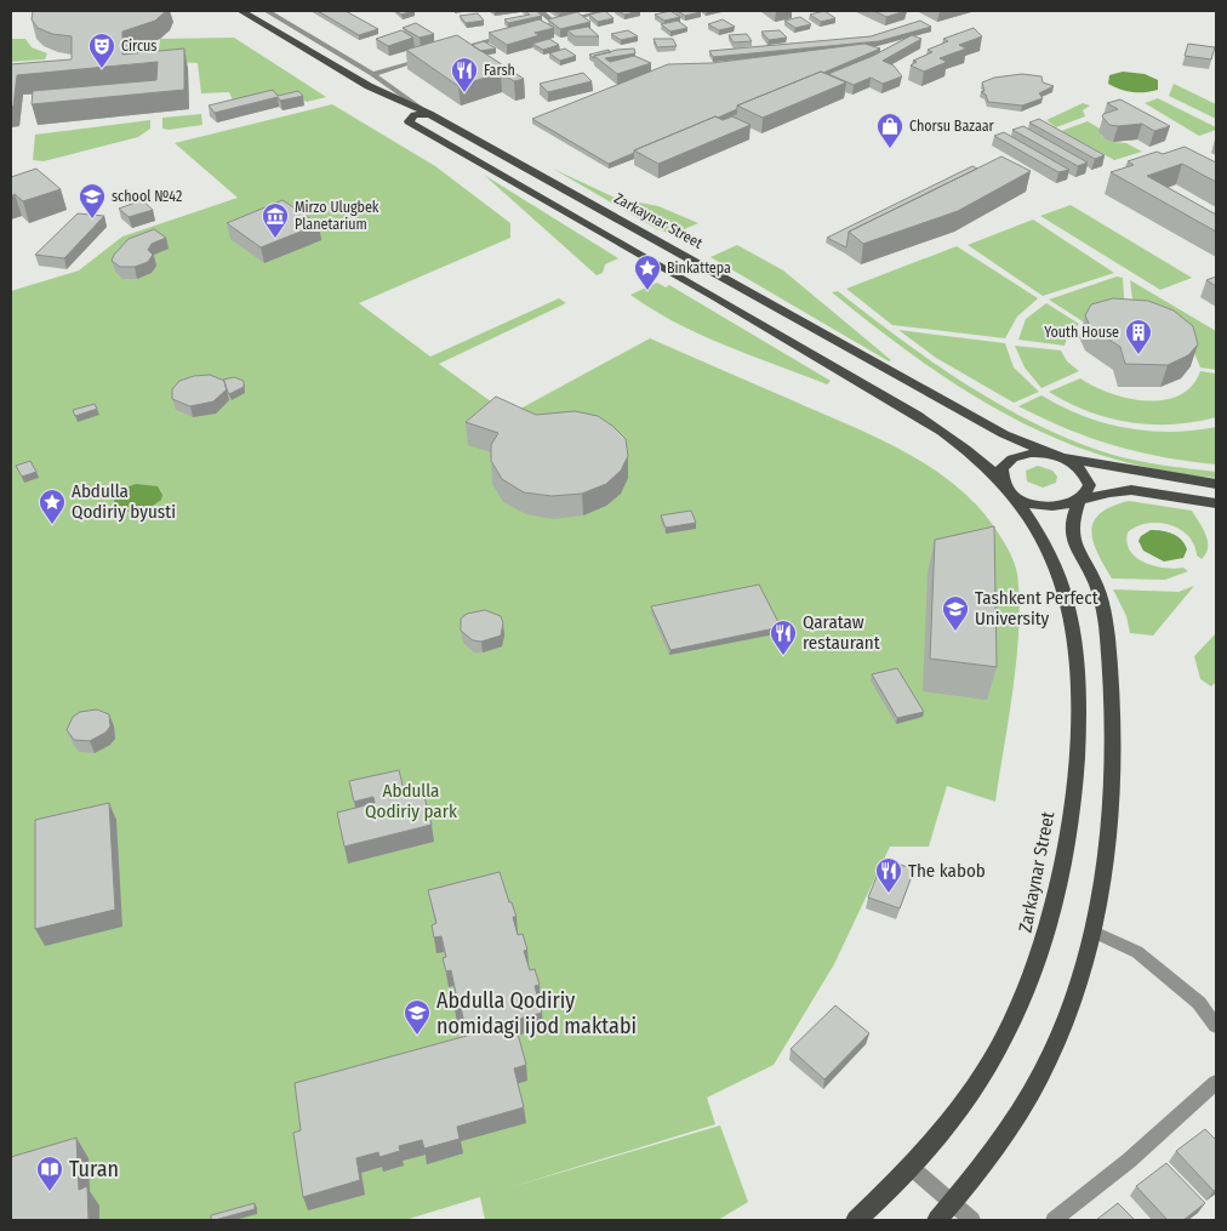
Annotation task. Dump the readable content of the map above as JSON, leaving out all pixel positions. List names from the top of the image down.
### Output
{
  "streets": {
    "main road": ["Zarkaynar Street"]
  },
  "parks": ["Abdulla Qodiriy park"],
  "places": {
    "theatre": ["Circus"],
    "restaurant": ["Farsh", "Qarataw restaurant", "The kabob"],
    "shop": ["Chorsu Bazaar"],
    "school or university": ["school №42", "Tashkent Perfect University", "Abdulla Qodiriy nomidagi ijod maktabi"],
    "museum": ["Mirzo Ulugbek Planetarium"],
    "place": ["Binkattepa", "Abdulla Qodiriy byusti"],
    "building": ["Youth House"],
    "library": ["Turan"]
  }
}
